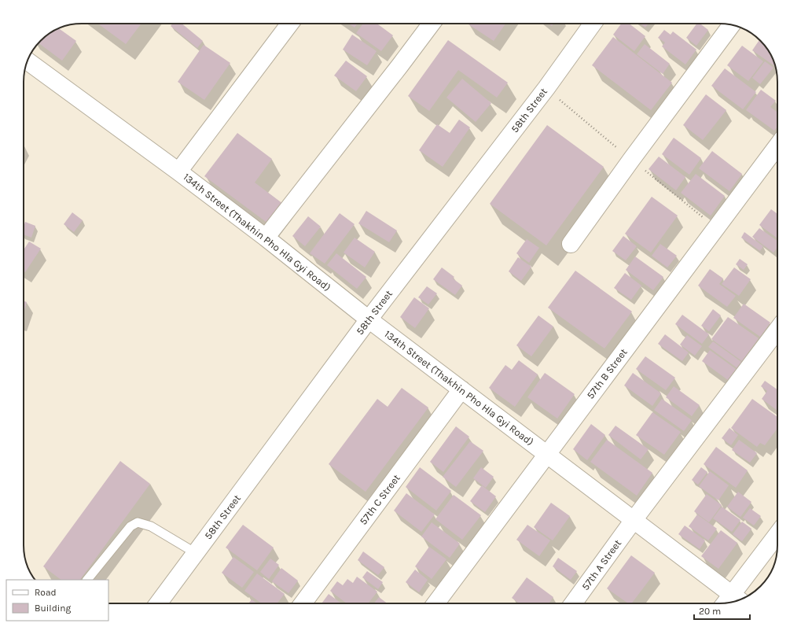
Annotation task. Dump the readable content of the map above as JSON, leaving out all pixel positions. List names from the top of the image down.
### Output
{
  "streets": {
    "street": [
      "58th Street",
      "134th Street (Thakhin Pho Hla Gyi Road)",
      "57th B Street",
      "57th C Street",
      "57th A Street"
    ]
  },
  "crossings": [
    ["58th Street", "134th Street (Thakhin Pho Hla Gyi Road)"],
    ["134th Street (Thakhin Pho Hla Gyi Road)", "57th B Street"],
    ["134th Street (Thakhin Pho Hla Gyi Road)", "57th C Street"],
    ["134th Street (Thakhin Pho Hla Gyi Road)", "57th A Street"]
  ],
  "legend": ["Road", "Building"],
  "scale_bar": "20 m"
}
